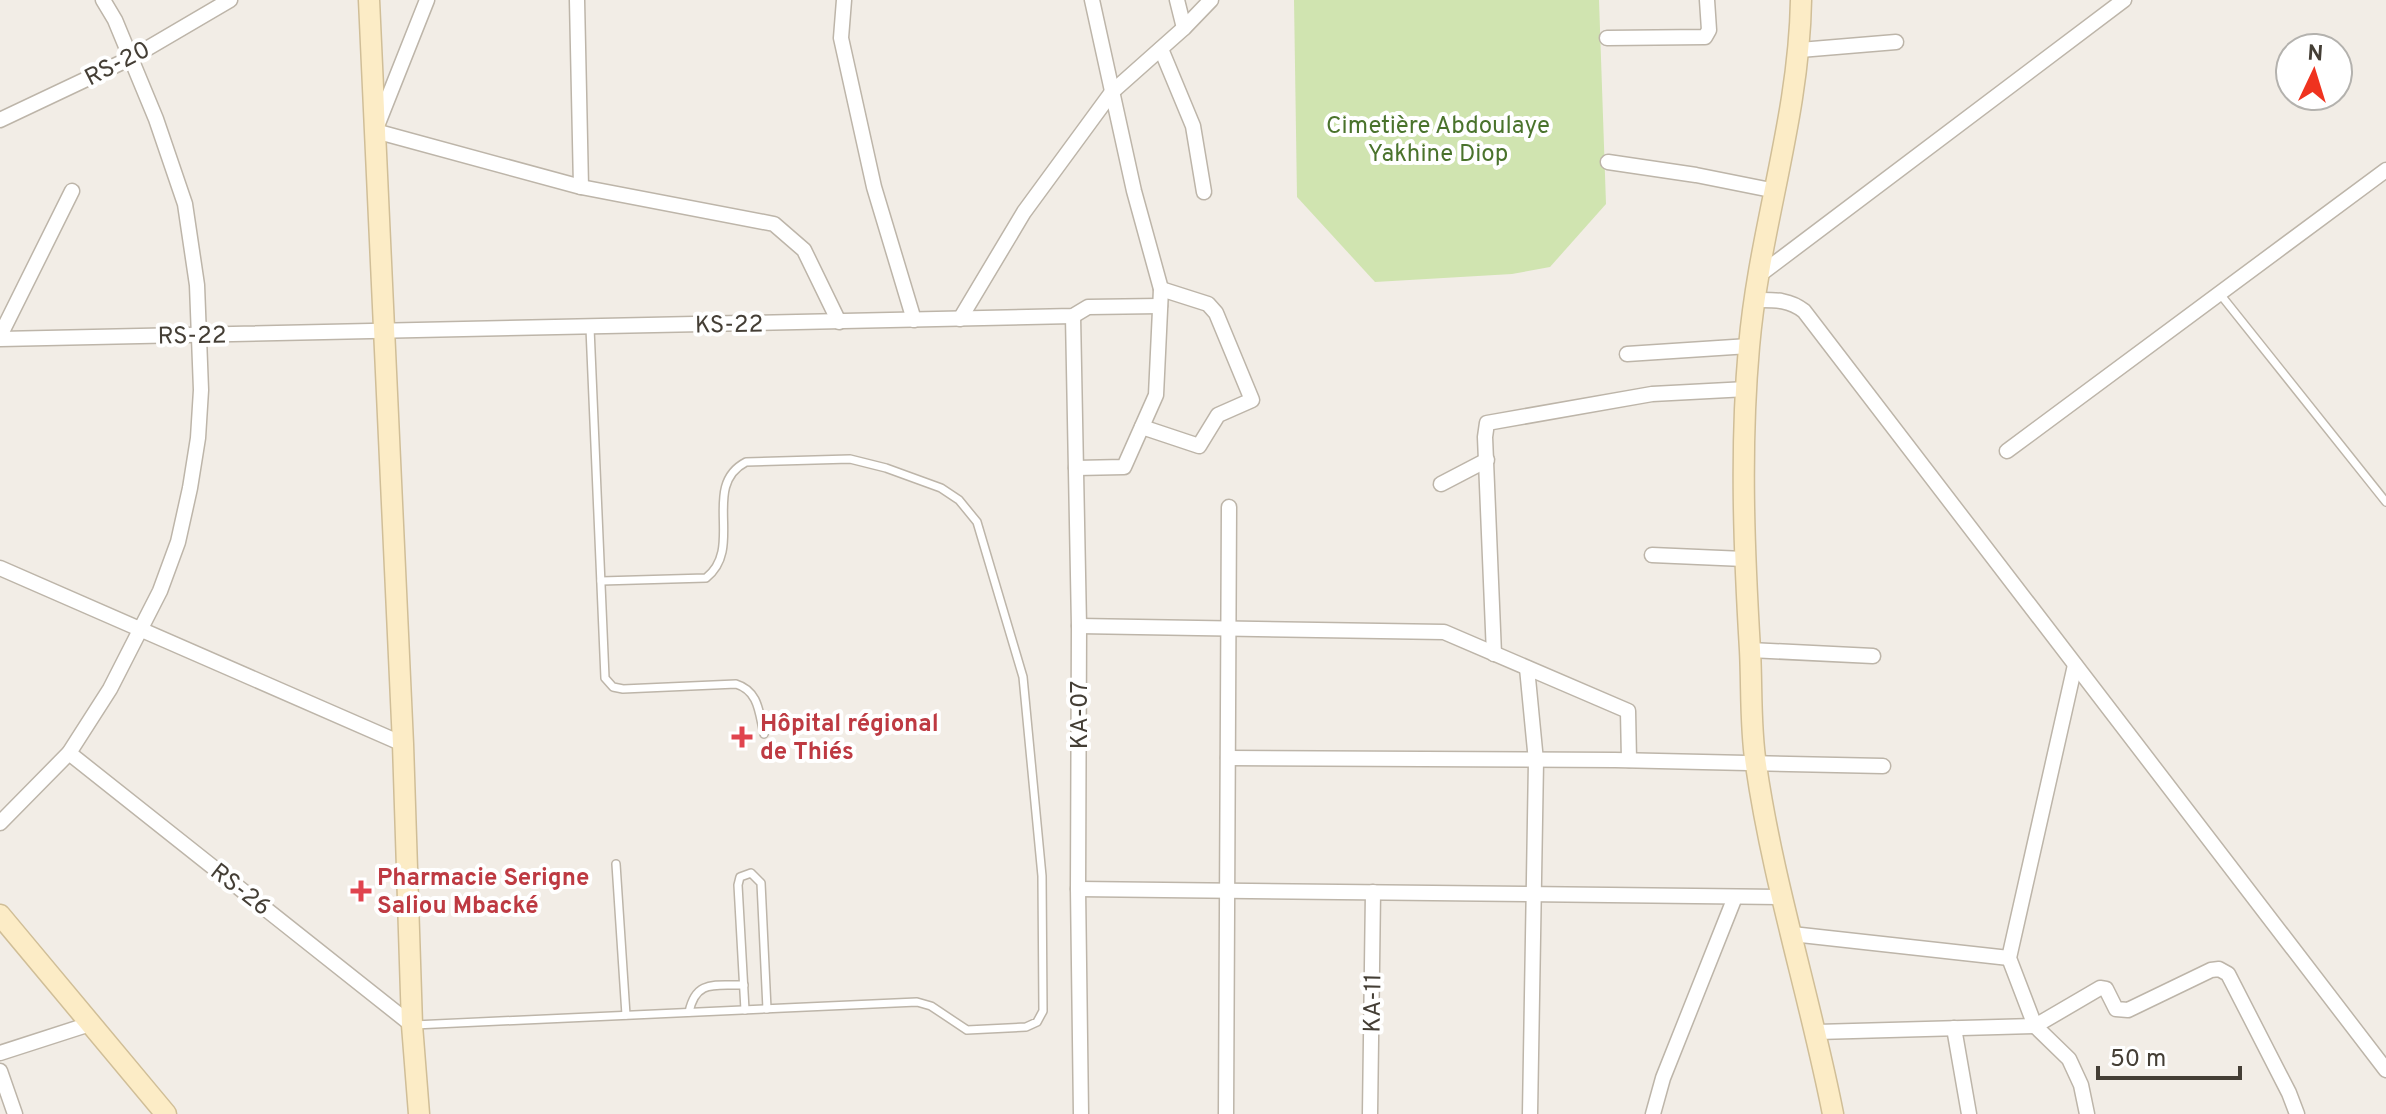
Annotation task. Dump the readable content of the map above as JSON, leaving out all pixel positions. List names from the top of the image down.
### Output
{
  "streets": {
    "street": [
      "RS-20",
      "KS-22",
      "RS-22",
      "KA-07",
      "RS-26",
      "KA-11"
    ]
  },
  "crossings": [
    ["KS-22", "RS-22"],
    ["KS-22", "KA-07"]
  ],
  "parks": ["Cimetière Abdoulaye Yakhine Diop"],
  "places": {
    "health": ["Hôpital régional de Thiés", "Pharmacie Serigne Saliou Mbacké"]
  },
  "scale_bar": "50 m",
  "north": "top"
}
